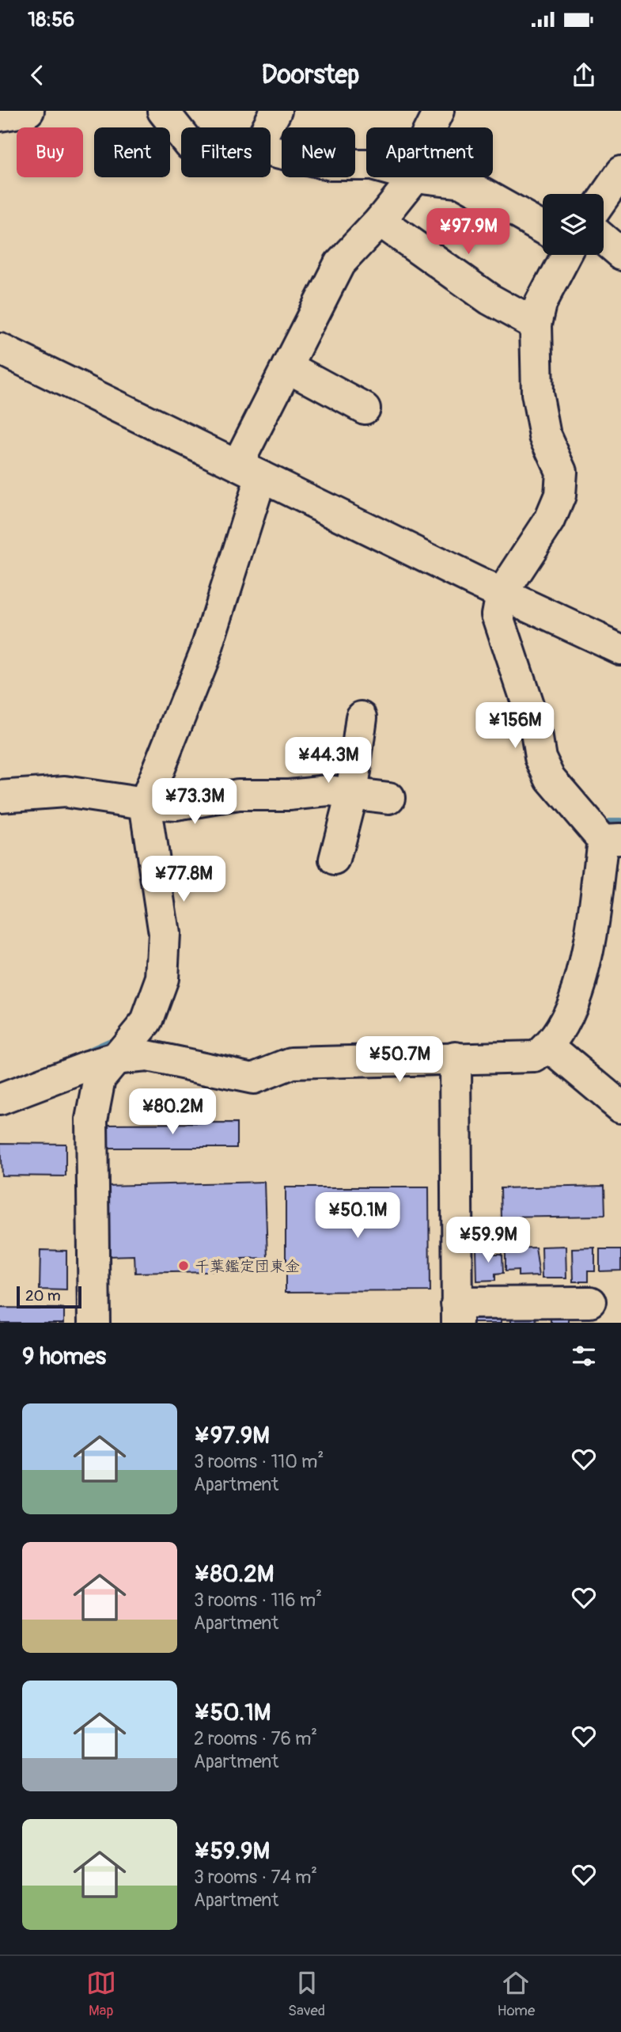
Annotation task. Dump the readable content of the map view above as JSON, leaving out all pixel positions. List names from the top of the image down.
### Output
{
  "places": ["千葉鑑定団東金"],
  "scale_bar": "20 m",
  "page": {
    "status": "18:56",
    "header": "Doorstep",
    "chip": [
      "Buy",
      "Rent",
      "Filters",
      "New",
      "Apartment"
    ],
    "price": [
      "¥97.9M",
      "¥156M",
      "¥44.3M",
      "¥73.3M",
      "¥77.8M",
      "¥50.7M",
      "¥80.2M",
      "¥50.1M",
      "¥59.9M"
    ],
    "scale": "20 m",
    "heading": "9 homes",
    "list": [
      {
        "name": "¥97.9M",
        "note": "3 rooms · 110 m² · Apartment"
      },
      {
        "name": "¥80.2M",
        "note": "3 rooms · 116 m² · Apartment"
      },
      {
        "name": "¥50.1M",
        "note": "2 rooms · 76 m² · Apartment"
      },
      {
        "name": "¥59.9M",
        "note": "3 rooms · 74 m² · Apartment"
      }
    ],
    "tabs": ["Map", "Saved", "Home"]
  }
}
